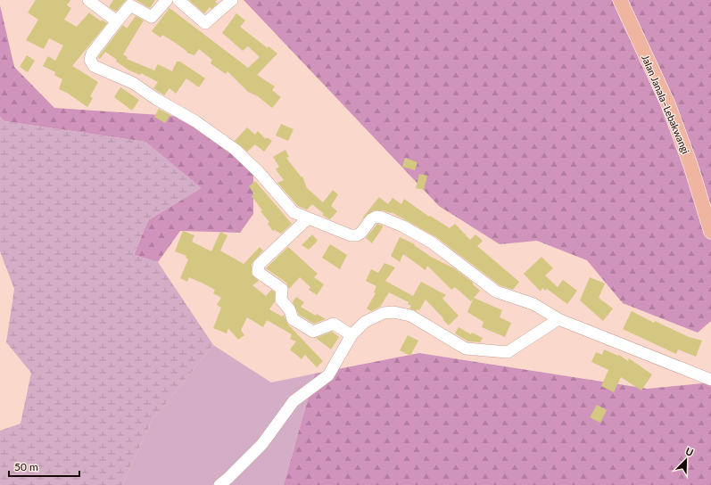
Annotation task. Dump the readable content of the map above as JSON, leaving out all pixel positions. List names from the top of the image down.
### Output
{
  "streets": {
    "main road": ["Jalan Janala–Lebakwangi"]
  },
  "scale_bar": "50 m",
  "north": "top right"
}
